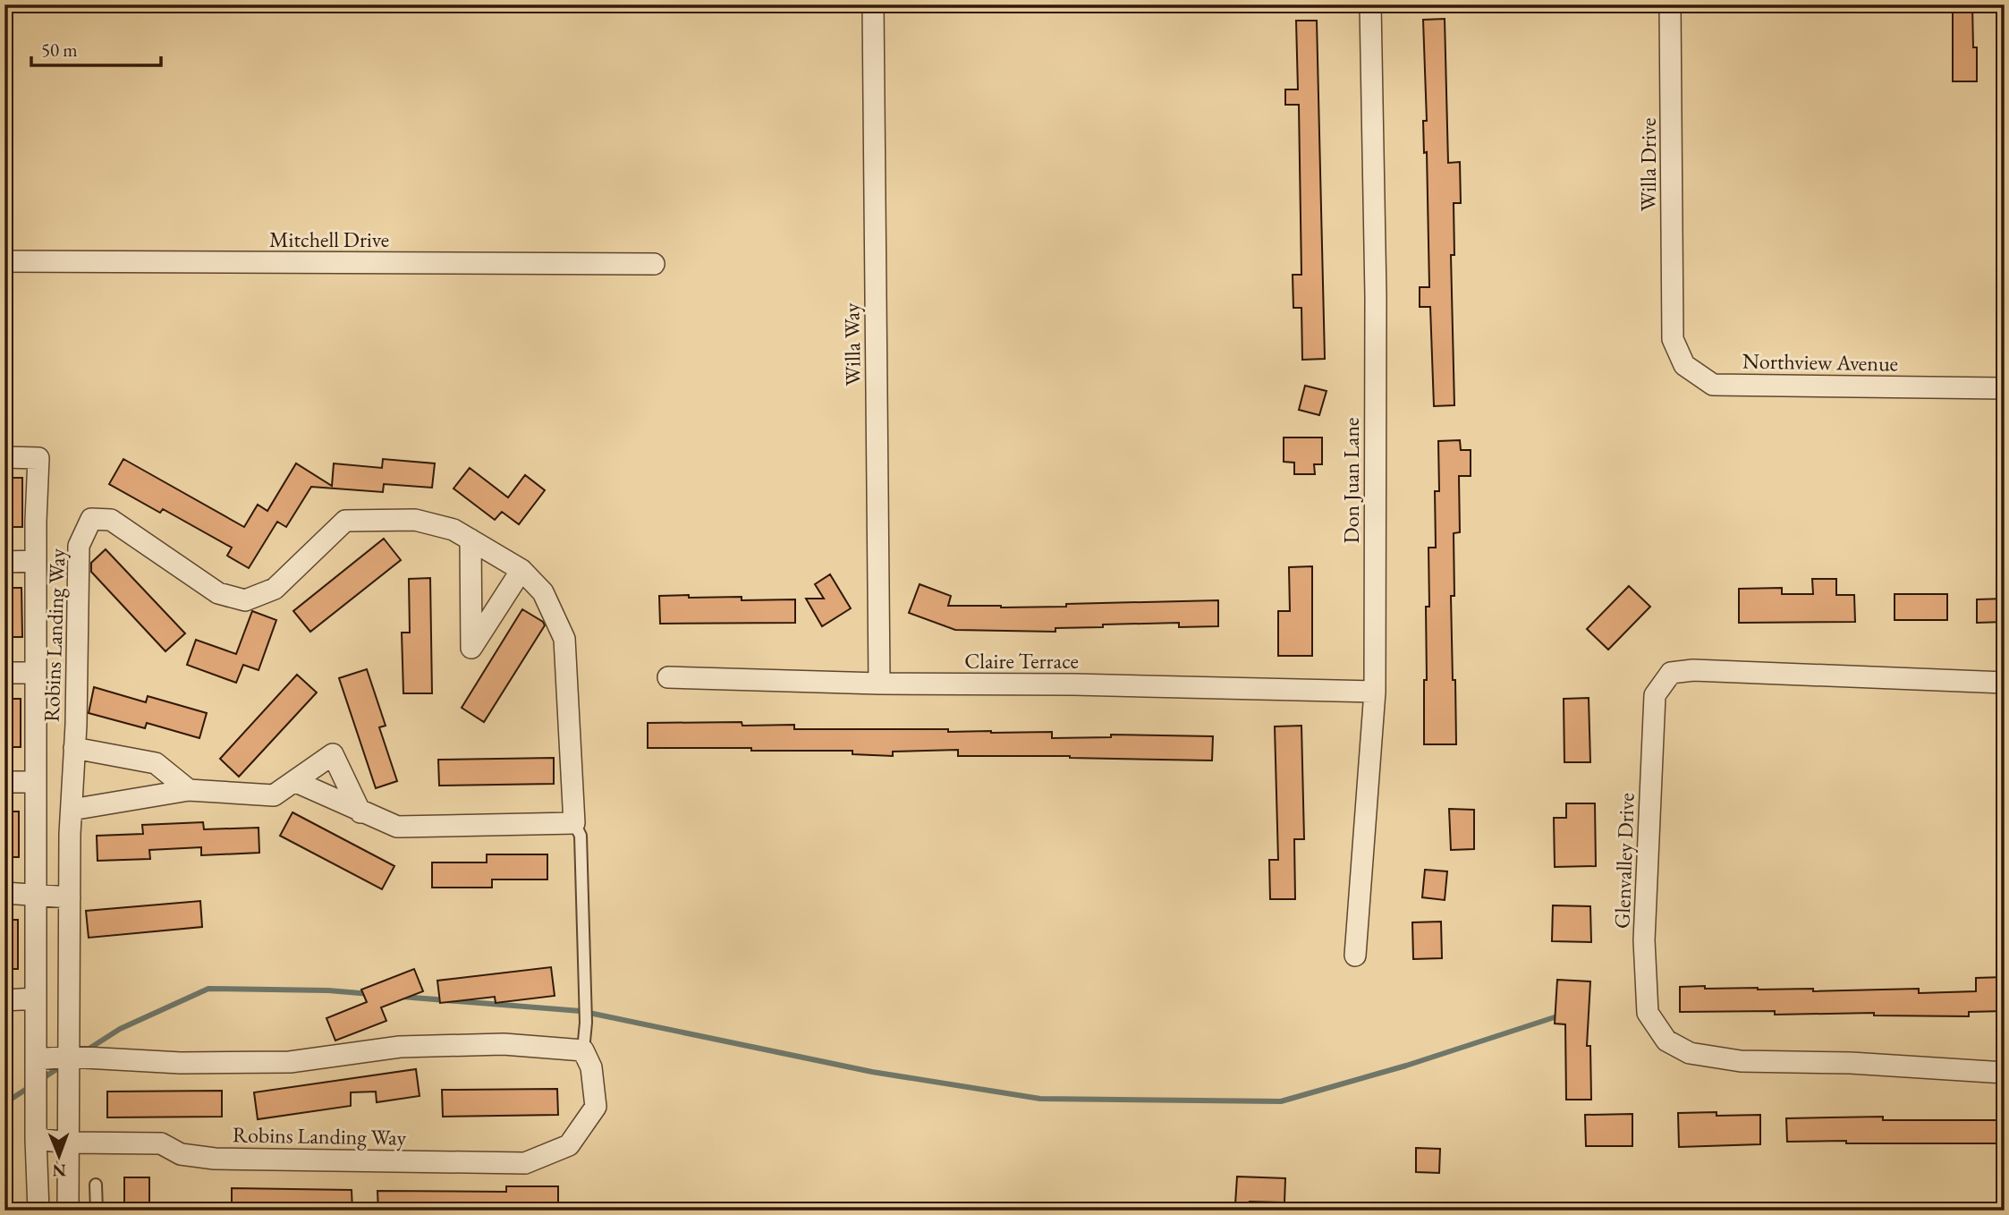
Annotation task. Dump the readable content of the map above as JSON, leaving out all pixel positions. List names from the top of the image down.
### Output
{
  "streets": {
    "street": [
      "Willa Drive",
      "Mitchell Drive",
      "Willa Way",
      "Northview Avenue",
      "Don Juan Lane",
      "Robins Landing Way",
      "Claire Terrace",
      "Glenvalley Drive"
    ]
  },
  "crossings": [
    ["Willa Drive", "Northview Avenue"],
    ["Willa Way", "Claire Terrace"],
    ["Don Juan Lane", "Claire Terrace"]
  ],
  "scale_bar": "50 m",
  "north": "bottom"
}
